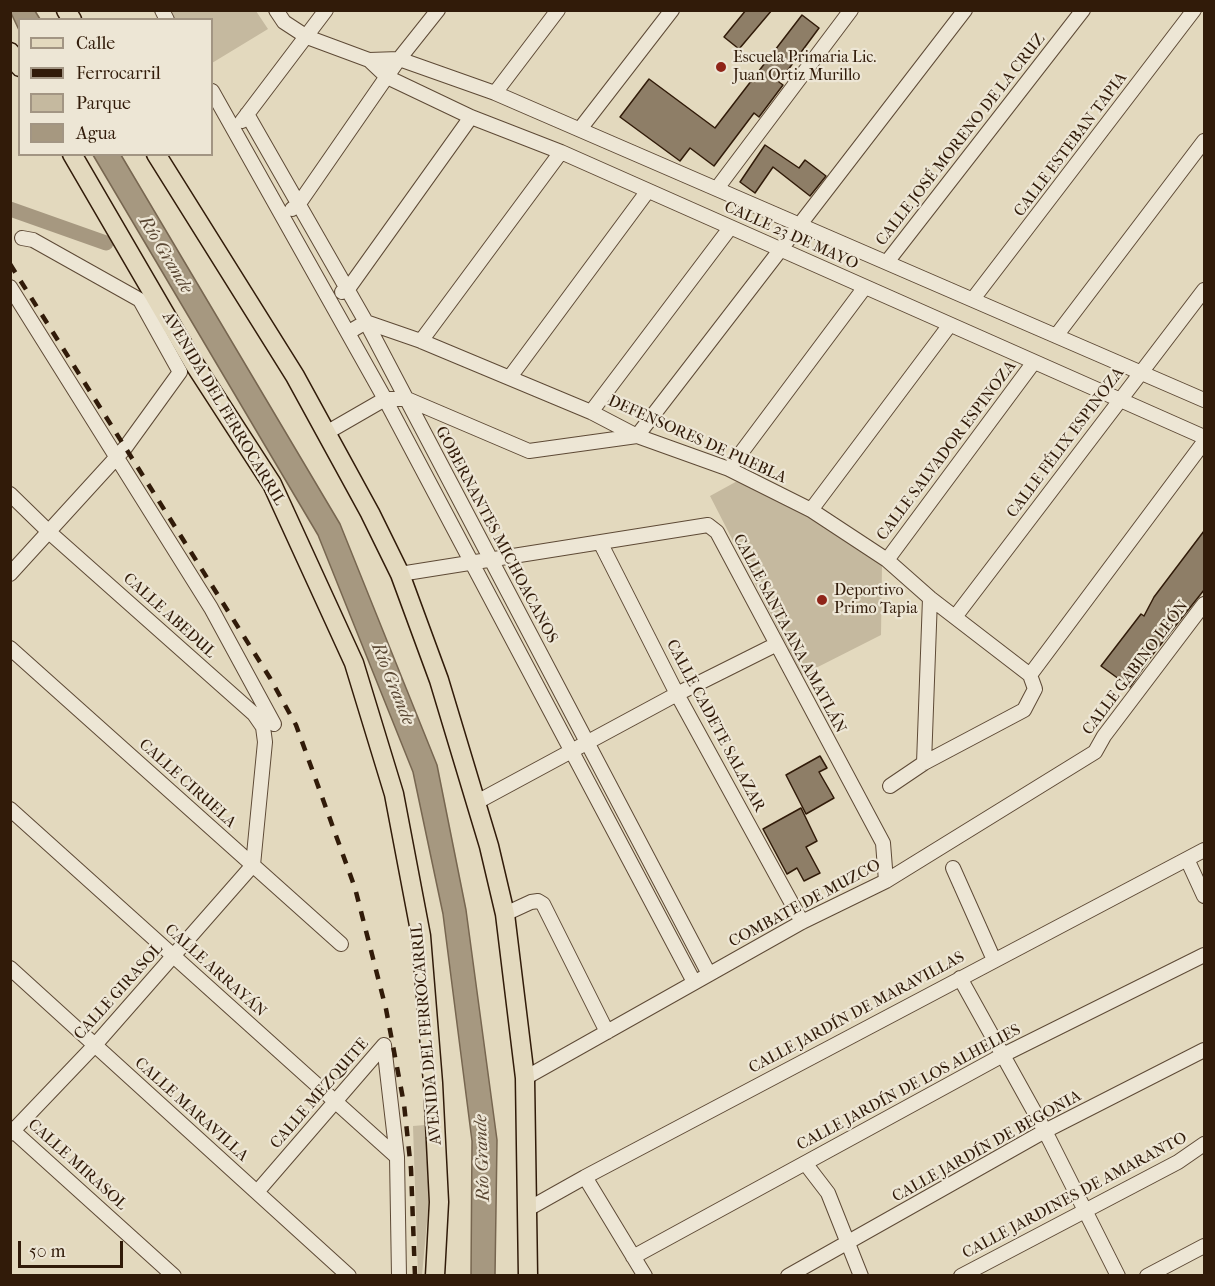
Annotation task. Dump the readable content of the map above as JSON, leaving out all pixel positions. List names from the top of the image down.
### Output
{
  "streets": {
    "main road": ["AVENIDA DEL FERROCARRIL"],
    "street": [
      "CALLE JOSÉ MORENO DE LA CRUZ",
      "CALLE ESTEBAN TAPIA",
      "CALLE 23 DE MAYO",
      "DEFENSORES DE PUEBLA",
      "CALLE FÉLIX ESPINOZA",
      "CALLE SALVADOR ESPINOZA",
      "GOBERNANTES MICHOACANOS",
      "CALLE ABEDUL",
      "CALLE SANTA ANA AMATLÁN",
      "CALLE GABINO LEÓN",
      "CALLE CADETE SALAZAR",
      "CALLE CIRUELA",
      "COMBATE DE MUZCO",
      "CALLE ARRAYÁN",
      "CALLE GIRASOL",
      "CALLE JARDÍN DE MARAVILLAS",
      "CALLE JARDÍN DE LOS ALHELIES",
      "CALLE MEZQUITE",
      "CALLE MARAVILLA",
      "CALLE JARDÍN DE BEGONIA",
      "CALLE MIRASOL",
      "CALLE JARDINES DE AMARANTO"
    ]
  },
  "crossings": [
    ["CALLE JOSÉ MORENO DE LA CRUZ", "CALLE 23 DE MAYO"],
    ["CALLE ESTEBAN TAPIA", "CALLE 23 DE MAYO"],
    ["CALLE 23 DE MAYO", "CALLE FÉLIX ESPINOZA"],
    ["CALLE 23 DE MAYO", "CALLE SALVADOR ESPINOZA"],
    ["DEFENSORES DE PUEBLA", "CALLE FÉLIX ESPINOZA"],
    ["DEFENSORES DE PUEBLA", "CALLE SALVADOR ESPINOZA"],
    ["DEFENSORES DE PUEBLA", "GOBERNANTES MICHOACANOS"],
    ["GOBERNANTES MICHOACANOS", "CALLE SANTA ANA AMATLÁN"],
    ["GOBERNANTES MICHOACANOS", "COMBATE DE MUZCO"],
    ["CALLE SANTA ANA AMATLÁN", "CALLE CADETE SALAZAR"],
    ["CALLE SANTA ANA AMATLÁN", "COMBATE DE MUZCO"],
    ["CALLE GABINO LEÓN", "COMBATE DE MUZCO"],
    ["CALLE CADETE SALAZAR", "COMBATE DE MUZCO"],
    ["CALLE CIRUELA", "CALLE GIRASOL"],
    ["CALLE ARRAYÁN", "CALLE GIRASOL"],
    ["CALLE ARRAYÁN", "CALLE MEZQUITE"],
    ["CALLE GIRASOL", "CALLE MARAVILLA"],
    ["CALLE GIRASOL", "CALLE MIRASOL"],
    ["CALLE MEZQUITE", "CALLE MARAVILLA"]
  ],
  "water": ["Río Grande"],
  "places": ["Escuela Primaria Lic. Juan Ortiz Murillo", "Deportivo Primo Tapia"],
  "legend": [
    "Calle",
    "Ferrocarril",
    "Parque",
    "Agua"
  ],
  "scale_bar": "50 m"
}
